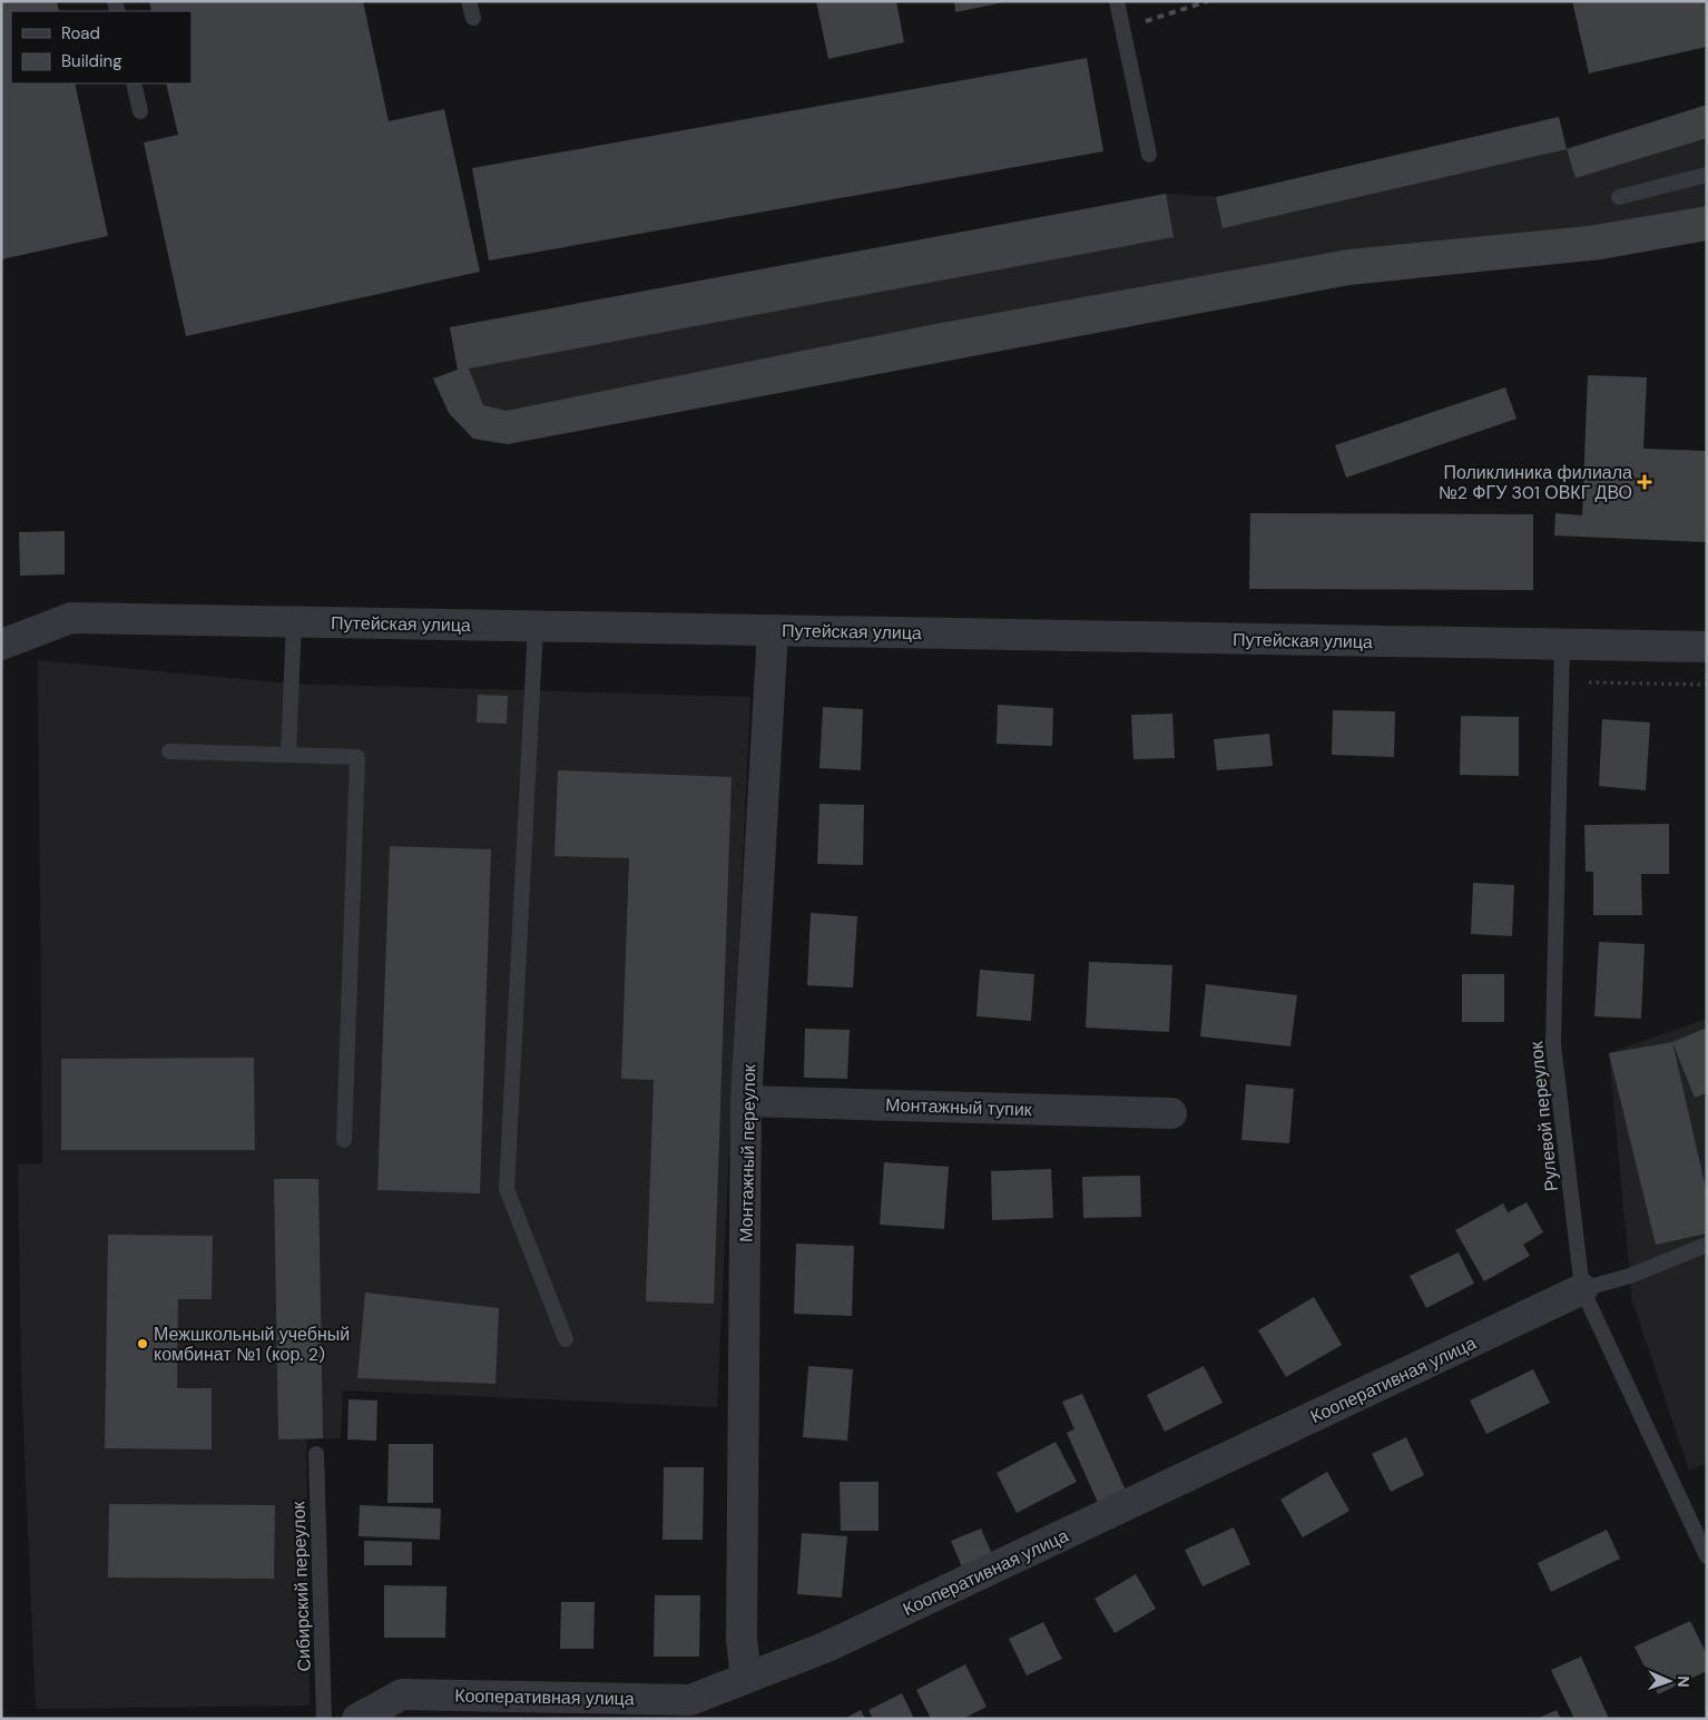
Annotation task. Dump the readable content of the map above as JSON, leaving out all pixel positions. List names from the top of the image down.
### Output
{
  "streets": {
    "street": [
      "Путейская улица",
      "Монтажный тупик",
      "Монтажный переулок",
      "Кооперативная улица"
    ],
    "lane": ["Рулевой переулок", "Сибирский переулок"]
  },
  "crossings": [
    ["Путейская улица", "Рулевой переулок"],
    ["Путейская улица", "Монтажный переулок"],
    ["Монтажный тупик", "Монтажный переулок"],
    ["Рулевой переулок", "Кооперативная улица"],
    ["Монтажный переулок", "Кооперативная улица"]
  ],
  "places": {
    "health": ["Поликлиника филиала №2 ФГУ 301 ОВКГ ДВО"],
    "other": ["Межшкольный учебный комбинат №1 (кор. 2)"]
  },
  "legend": ["Road", "Building"],
  "north": "right"
}
